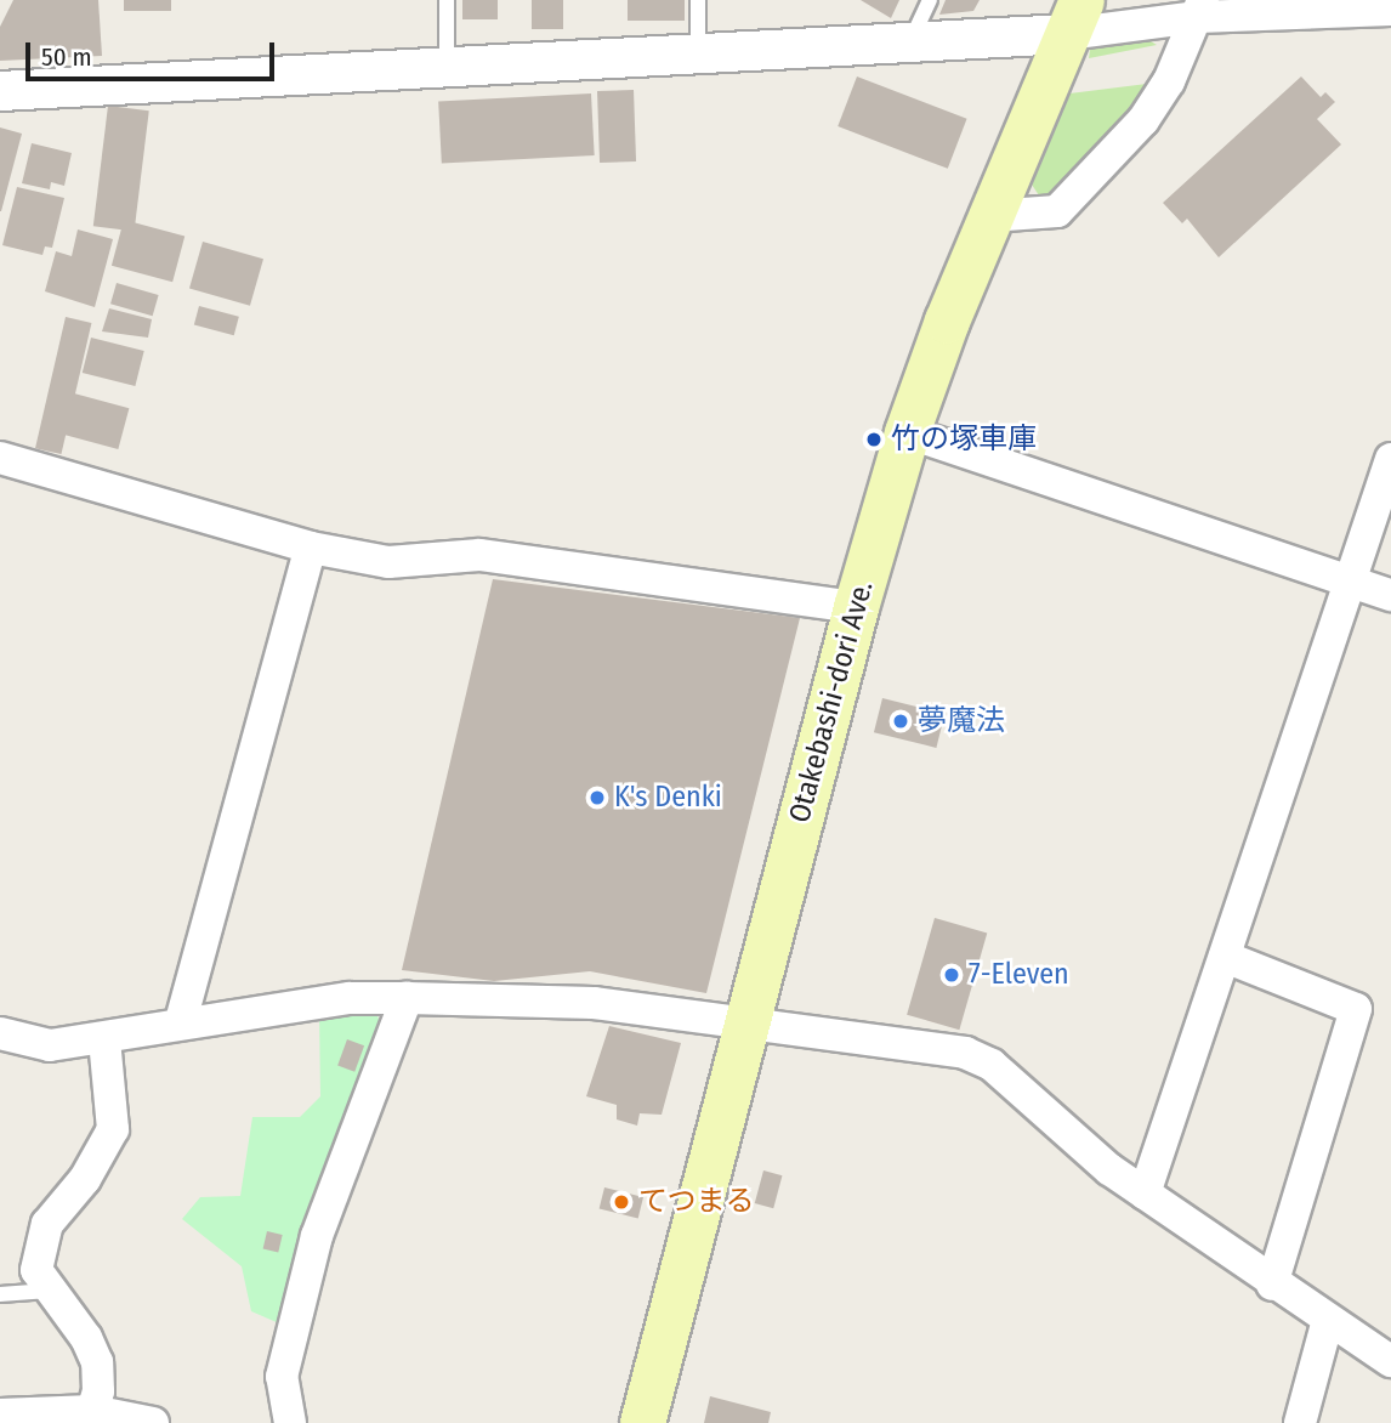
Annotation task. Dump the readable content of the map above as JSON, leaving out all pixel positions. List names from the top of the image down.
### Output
{
  "streets": {
    "main road": ["Otakebashi-dori Ave."]
  },
  "places": [
    "竹の塚車庫",
    "夢魔法",
    "K's Denki",
    "7-Eleven",
    "てつまる"
  ],
  "scale_bar": "50 m"
}
